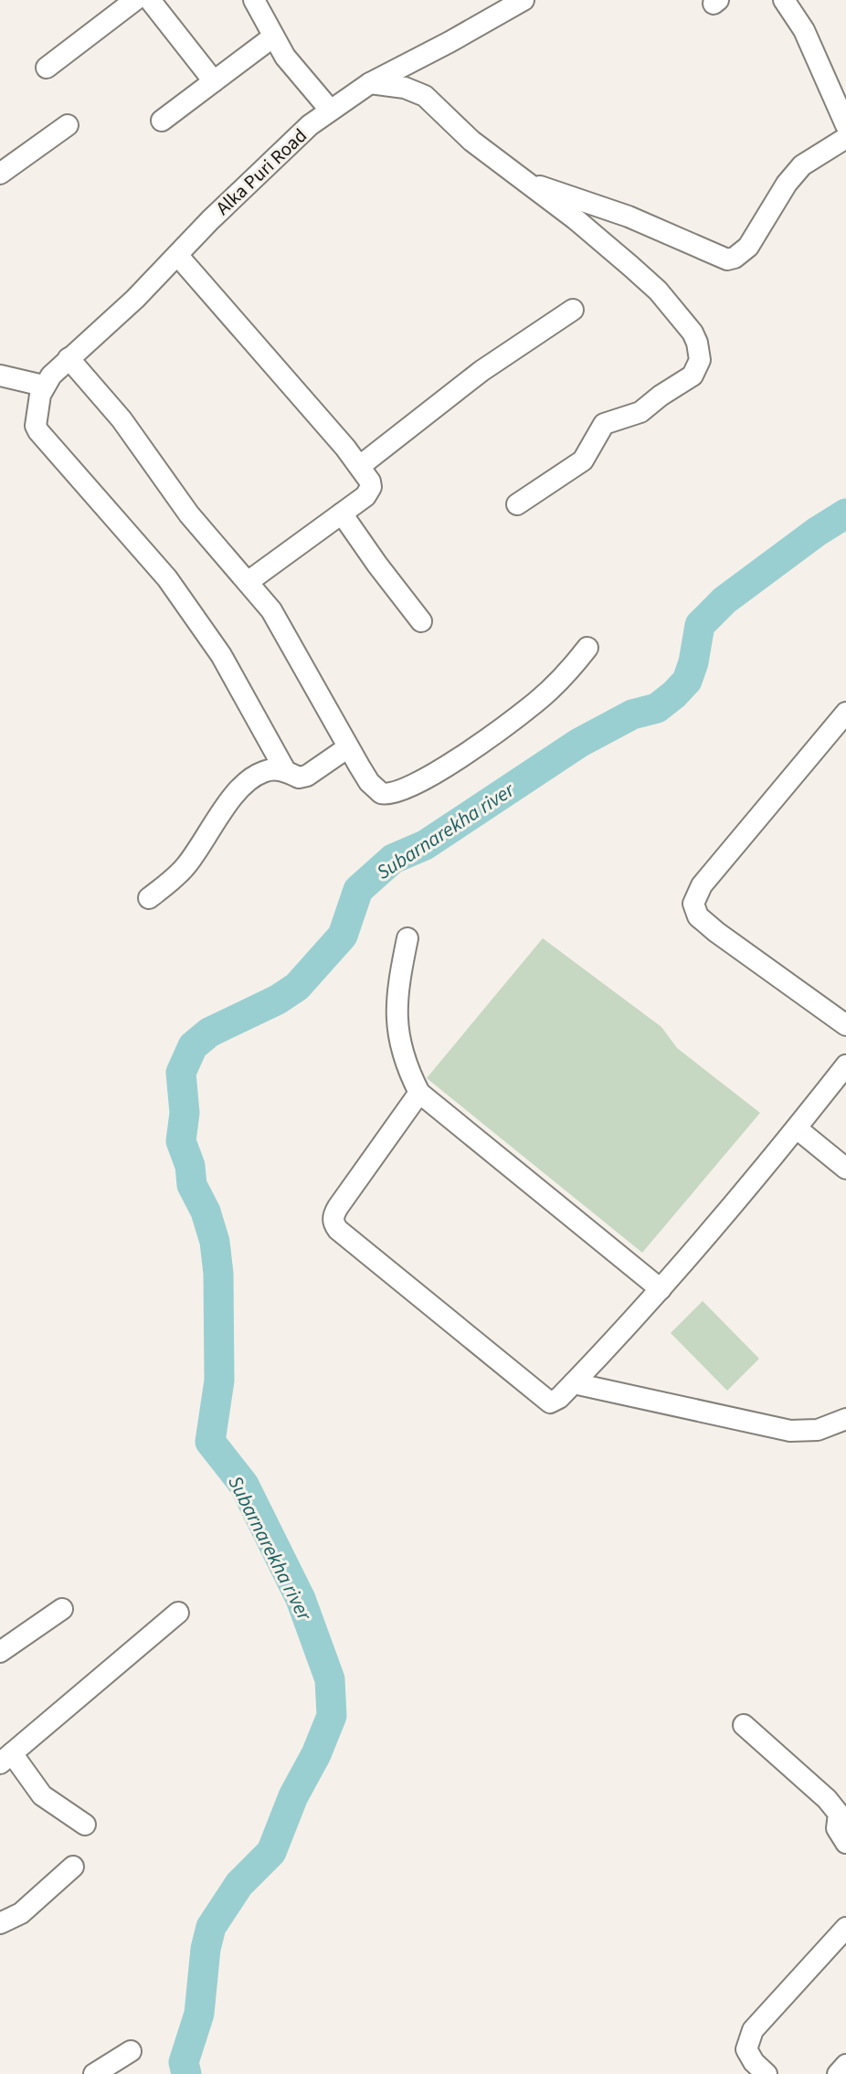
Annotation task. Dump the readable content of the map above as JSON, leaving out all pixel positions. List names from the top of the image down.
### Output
{
  "streets": {
    "street": ["Alka Puri Road"]
  },
  "water": ["Subarnarekha river"]
}
